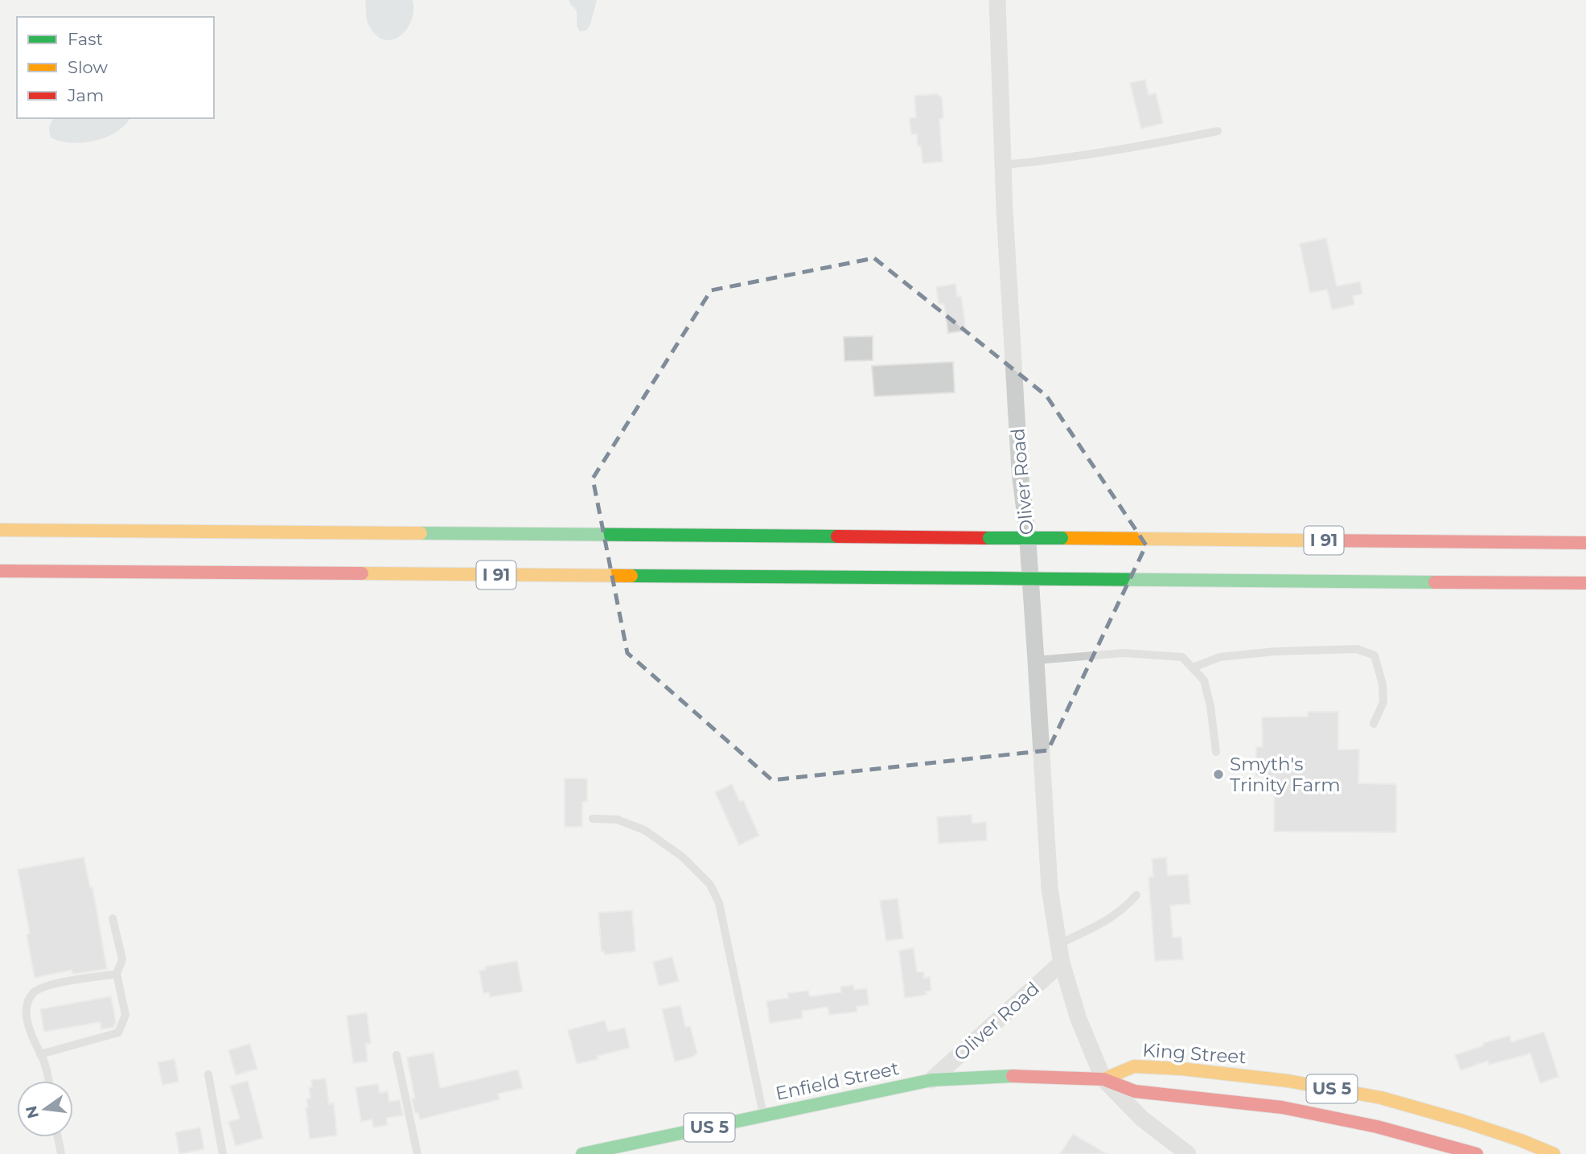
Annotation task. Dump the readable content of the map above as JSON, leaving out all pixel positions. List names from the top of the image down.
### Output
{
  "streets": {
    "main road": [
      "I 91",
      "King Street",
      "Enfield Street",
      "US 5"
    ],
    "street": ["Oliver Road"]
  },
  "crossings": [
    ["Oliver Road", "King Street"],
    ["Oliver Road", "Enfield Street"],
    ["King Street", "Enfield Street"]
  ],
  "places": ["Smyth's Trinity Farm"],
  "legend": ["Fast", "Slow", "Jam"],
  "north": "left"
}
